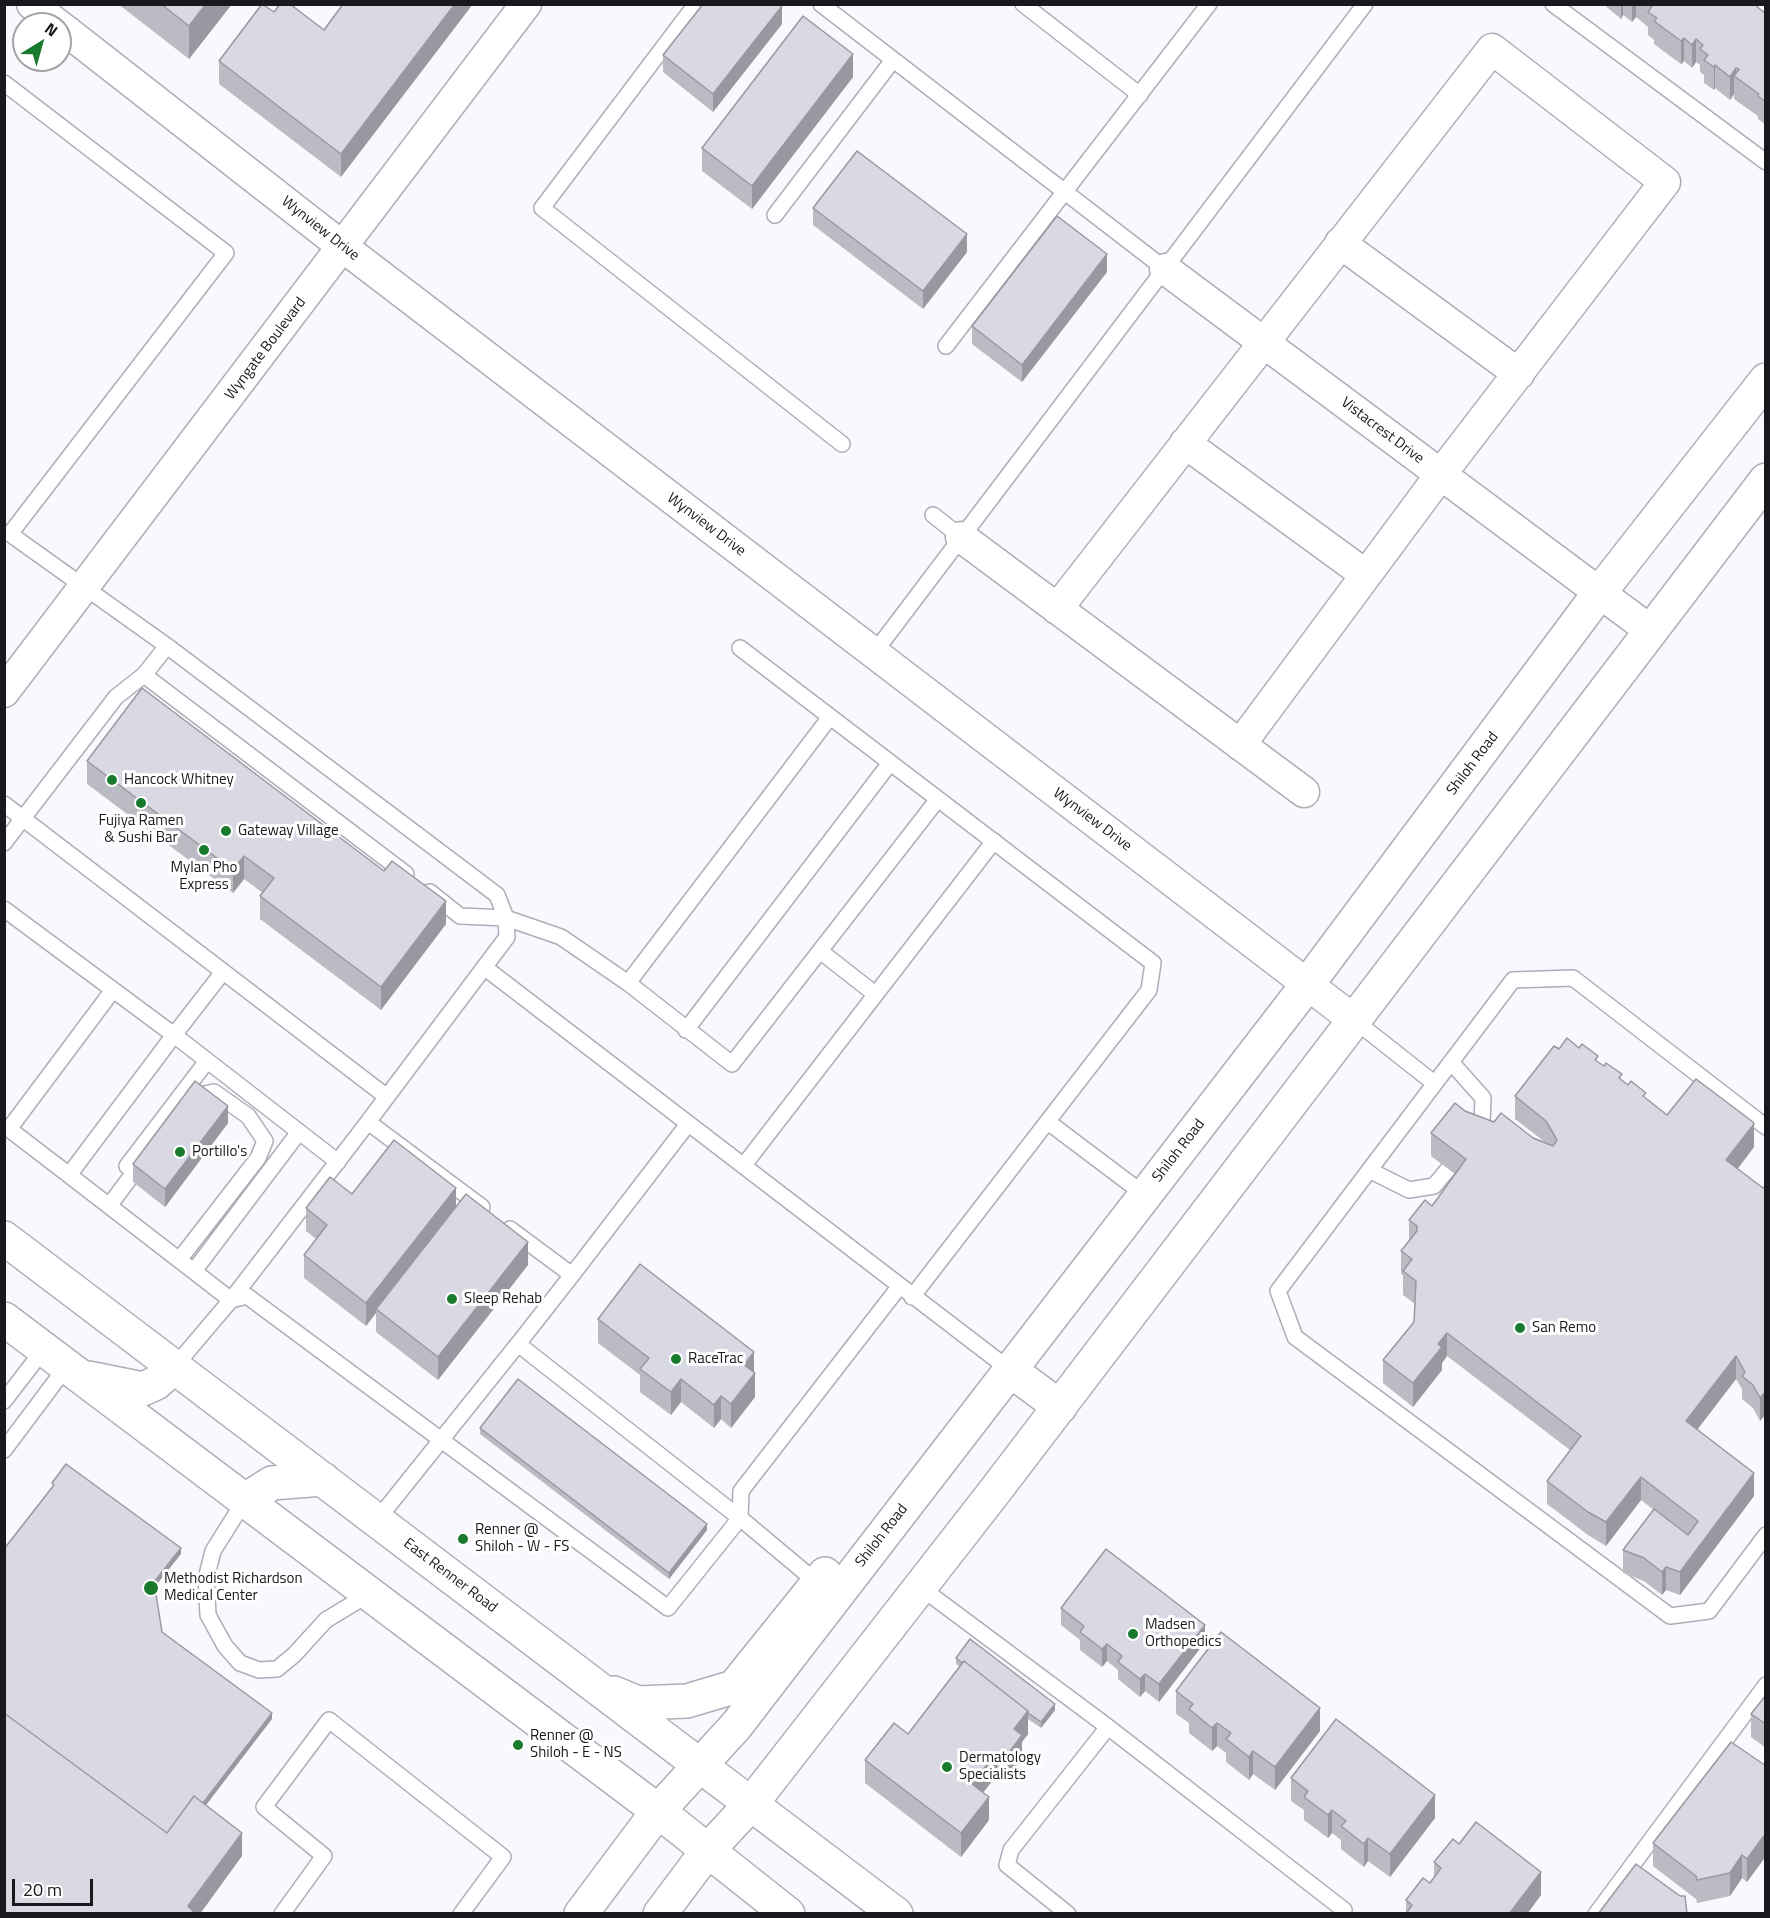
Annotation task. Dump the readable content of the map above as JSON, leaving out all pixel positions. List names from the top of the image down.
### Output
{
  "streets": {
    "main road": ["Shiloh Road", "East Renner Road"],
    "street": ["Wynview Drive", "Wyngate Boulevard", "Vistacrest Drive"]
  },
  "crossings": [
    ["Wynview Drive", "Wyngate Boulevard"],
    ["Wynview Drive", "Shiloh Road"],
    ["Vistacrest Drive", "Shiloh Road"]
  ],
  "places": [
    "Hancock Whitney",
    "Fujiya Ramen & Sushi Bar",
    "Gateway Village",
    "Mylan Pho Express",
    "Portillo's",
    "Sleep Rehab",
    "San Remo",
    "RaceTrac",
    "Renner @ Shiloh - W - FS",
    "Methodist Richardson Medical Center",
    "Madsen Orthopedics",
    "Renner @ Shiloh - E - NS",
    "Dermatology Specialists"
  ],
  "scale_bar": "20 m",
  "north": "top right"
}
